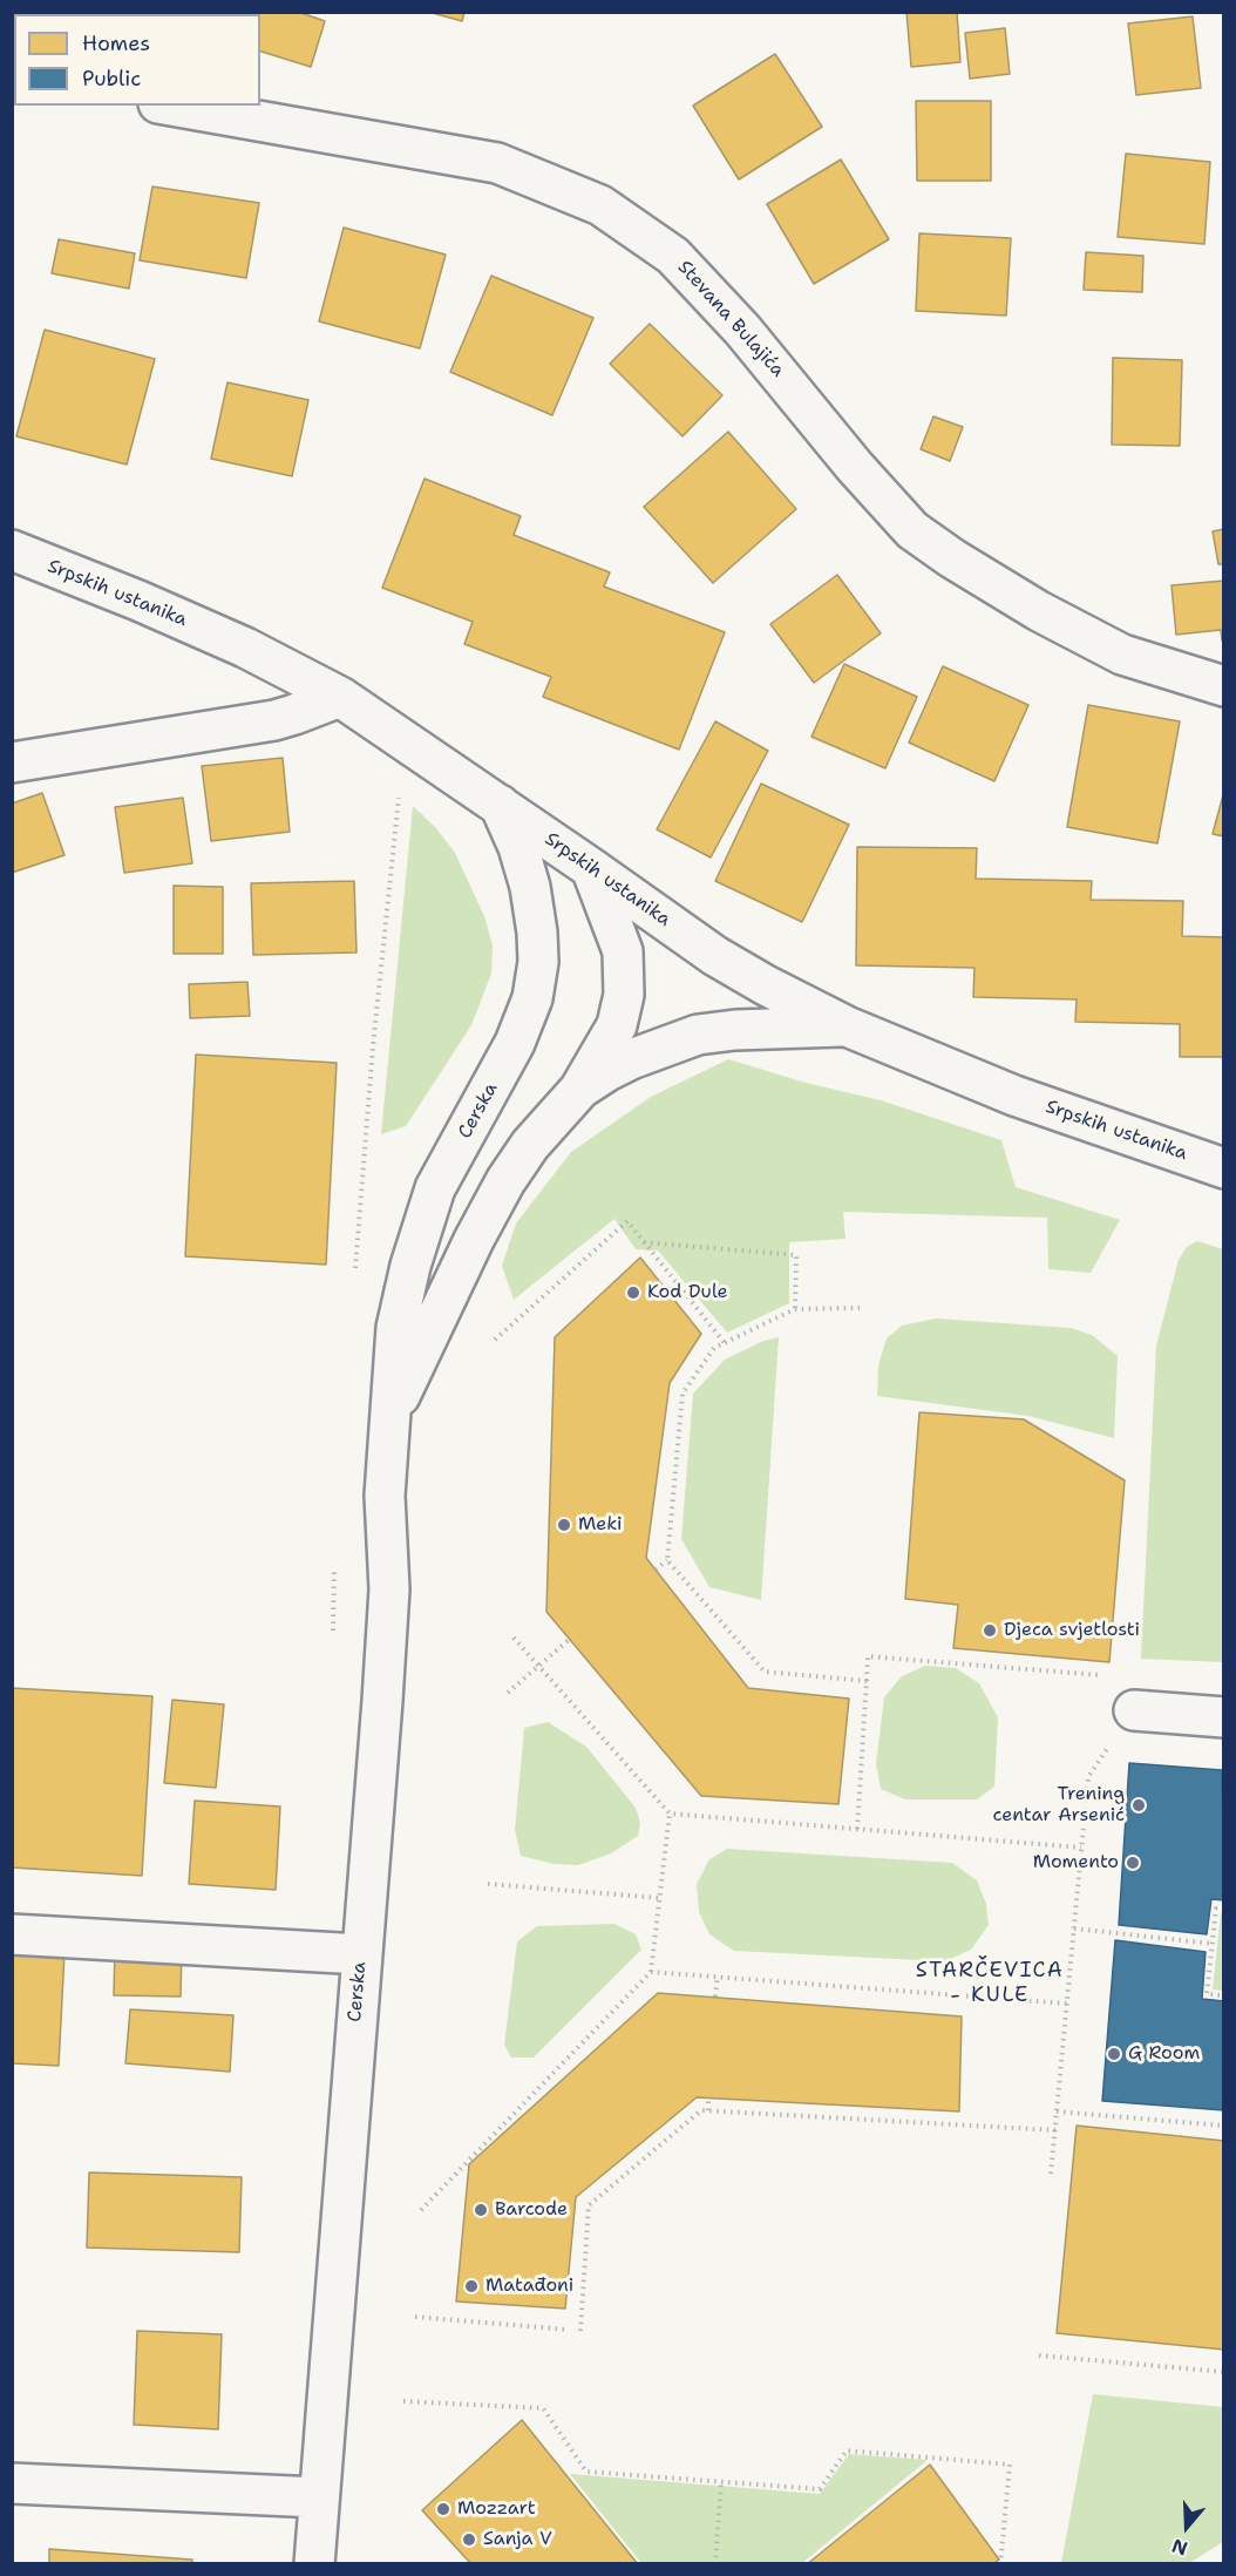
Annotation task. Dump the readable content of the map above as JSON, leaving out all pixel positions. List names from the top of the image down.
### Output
{
  "streets": {
    "street": ["Stevana Bulajića", "Srpskih ustanika", "Cerska"]
  },
  "crossings": [
    ["Srpskih ustanika", "Cerska"]
  ],
  "districts": ["STARČEVICA - KULE"],
  "places": [
    "Kod Dule",
    "Meki",
    "Djeca svjetlosti",
    "Trening centar Arsenić",
    "Momento",
    "G Room",
    "Barcode",
    "Matađoni",
    "Mozzart",
    "Sanja V"
  ],
  "legend": ["Homes", "Public"],
  "north": "bottom"
}
